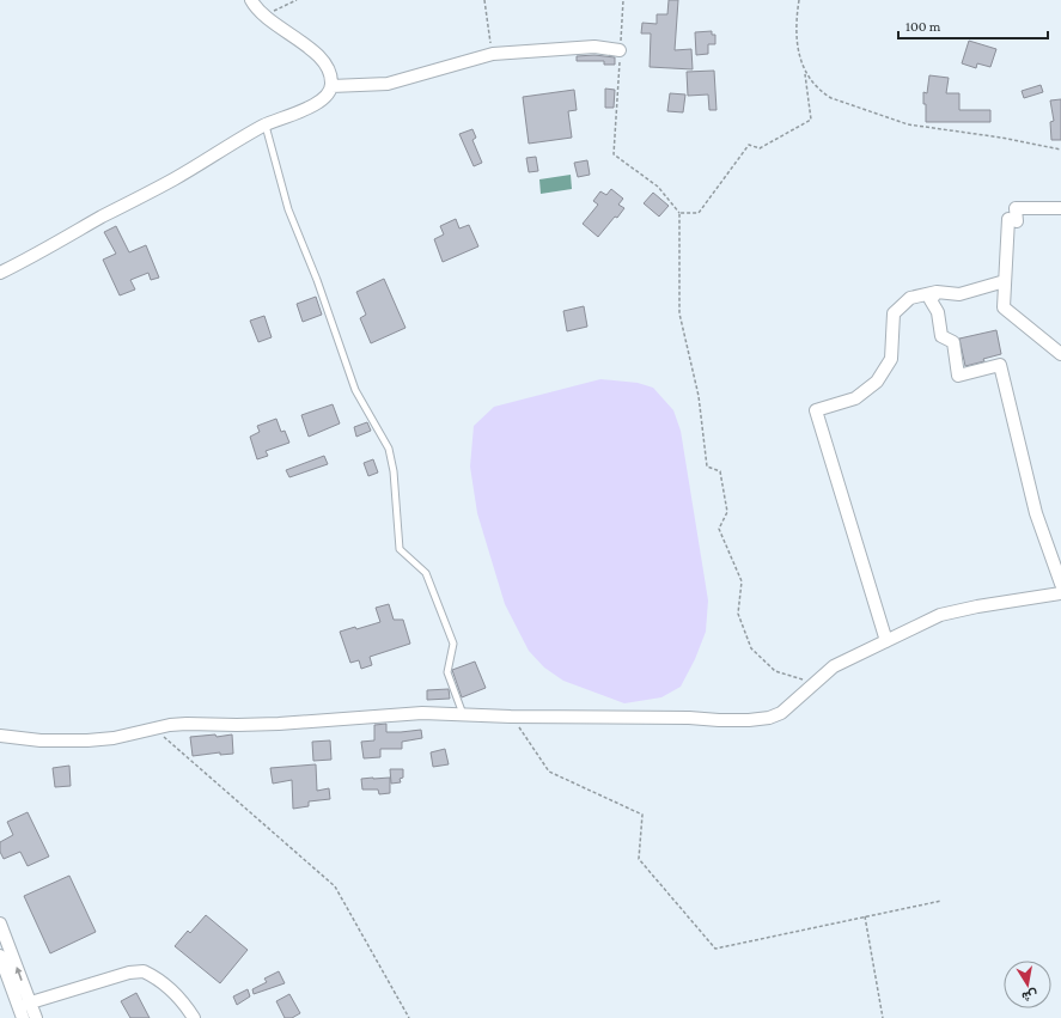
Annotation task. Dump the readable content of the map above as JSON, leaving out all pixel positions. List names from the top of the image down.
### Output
{
  "scale_bar": "100 m",
  "north": "bottom"
}
